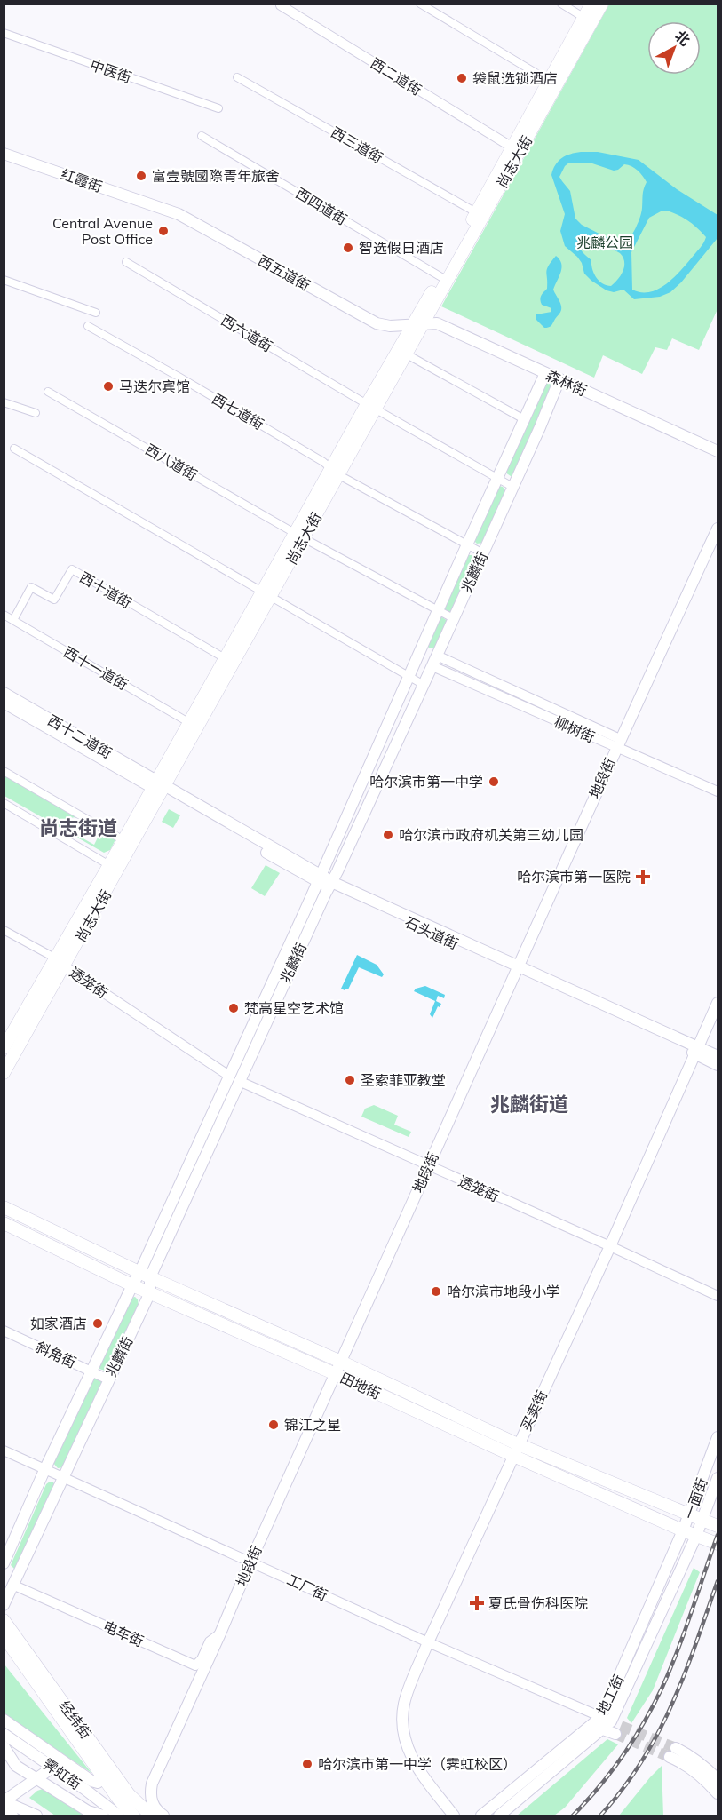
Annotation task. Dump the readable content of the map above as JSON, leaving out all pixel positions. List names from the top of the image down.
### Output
{
  "streets": {
    "main road": [
      "尚志大街",
      "红霞街",
      "西五道街",
      "森林街",
      "兆麟街",
      "西十二道街",
      "地段街",
      "石头道街",
      "田地街",
      "买卖街",
      "一面街",
      "地工街",
      "经纬街",
      "霁虹街"
    ],
    "street": [
      "中医街",
      "西二道街",
      "西三道街",
      "西四道街",
      "西六道街",
      "西七道街",
      "西八道街",
      "西十道街",
      "西十一道街",
      "柳树街",
      "透笼街",
      "斜角街",
      "工厂街",
      "电车街"
    ]
  },
  "crossings": [
    ["西二道街", "尚志大街"],
    ["西三道街", "尚志大街"],
    ["尚志大街", "西四道街"],
    ["尚志大街", "西五道街"],
    ["尚志大街", "西六道街"],
    ["尚志大街", "森林街"],
    ["尚志大街", "西七道街"],
    ["尚志大街", "西八道街"],
    ["尚志大街", "西十道街"],
    ["尚志大街", "西十一道街"],
    ["尚志大街", "西十二道街"],
    ["尚志大街", "石头道街"],
    ["尚志大街", "透笼街"],
    ["红霞街", "西五道街"],
    ["西五道街", "森林街"],
    ["西六道街", "兆麟街"],
    ["森林街", "兆麟街"],
    ["西七道街", "兆麟街"],
    ["西八道街", "兆麟街"],
    ["兆麟街", "柳树街"],
    ["兆麟街", "石头道街"],
    ["兆麟街", "透笼街"],
    ["兆麟街", "斜角街"],
    ["兆麟街", "田地街"],
    ["兆麟街", "工厂街"],
    ["兆麟街", "电车街"],
    ["西十道街", "西十一道街"],
    ["柳树街", "地段街"],
    ["西十二道街", "石头道街"],
    ["地段街", "石头道街"],
    ["地段街", "透笼街"],
    ["地段街", "田地街"],
    ["地段街", "工厂街"],
    ["地段街", "电车街"],
    ["石头道街", "买卖街"],
    ["透笼街", "买卖街"],
    ["田地街", "买卖街"],
    ["田地街", "一面街"],
    ["田地街", "地工街"],
    ["买卖街", "工厂街"],
    ["一面街", "地工街"],
    ["工厂街", "地工街"],
    ["经纬街", "霁虹街"]
  ],
  "districts": ["尚志街道", "兆麟街道"],
  "parks": ["兆麟公园"],
  "places": {
    "other": [
      "袋鼠选锁酒店",
      "富壹號國際青年旅舍",
      "Central Avenue Post Office",
      "智选假日酒店",
      "马迭尔宾馆",
      "哈尔滨市第一中学",
      "哈尔滨市政府机关第三幼儿园",
      "梵高星空艺术馆",
      "圣索菲亚教堂",
      "哈尔滨市地段小学",
      "如家酒店",
      "锦江之星",
      "哈尔滨市第一中学（霁虹校区）"
    ],
    "health": ["哈尔滨市第一医院", "夏氏骨伤科医院"]
  },
  "north": "top right"
}
